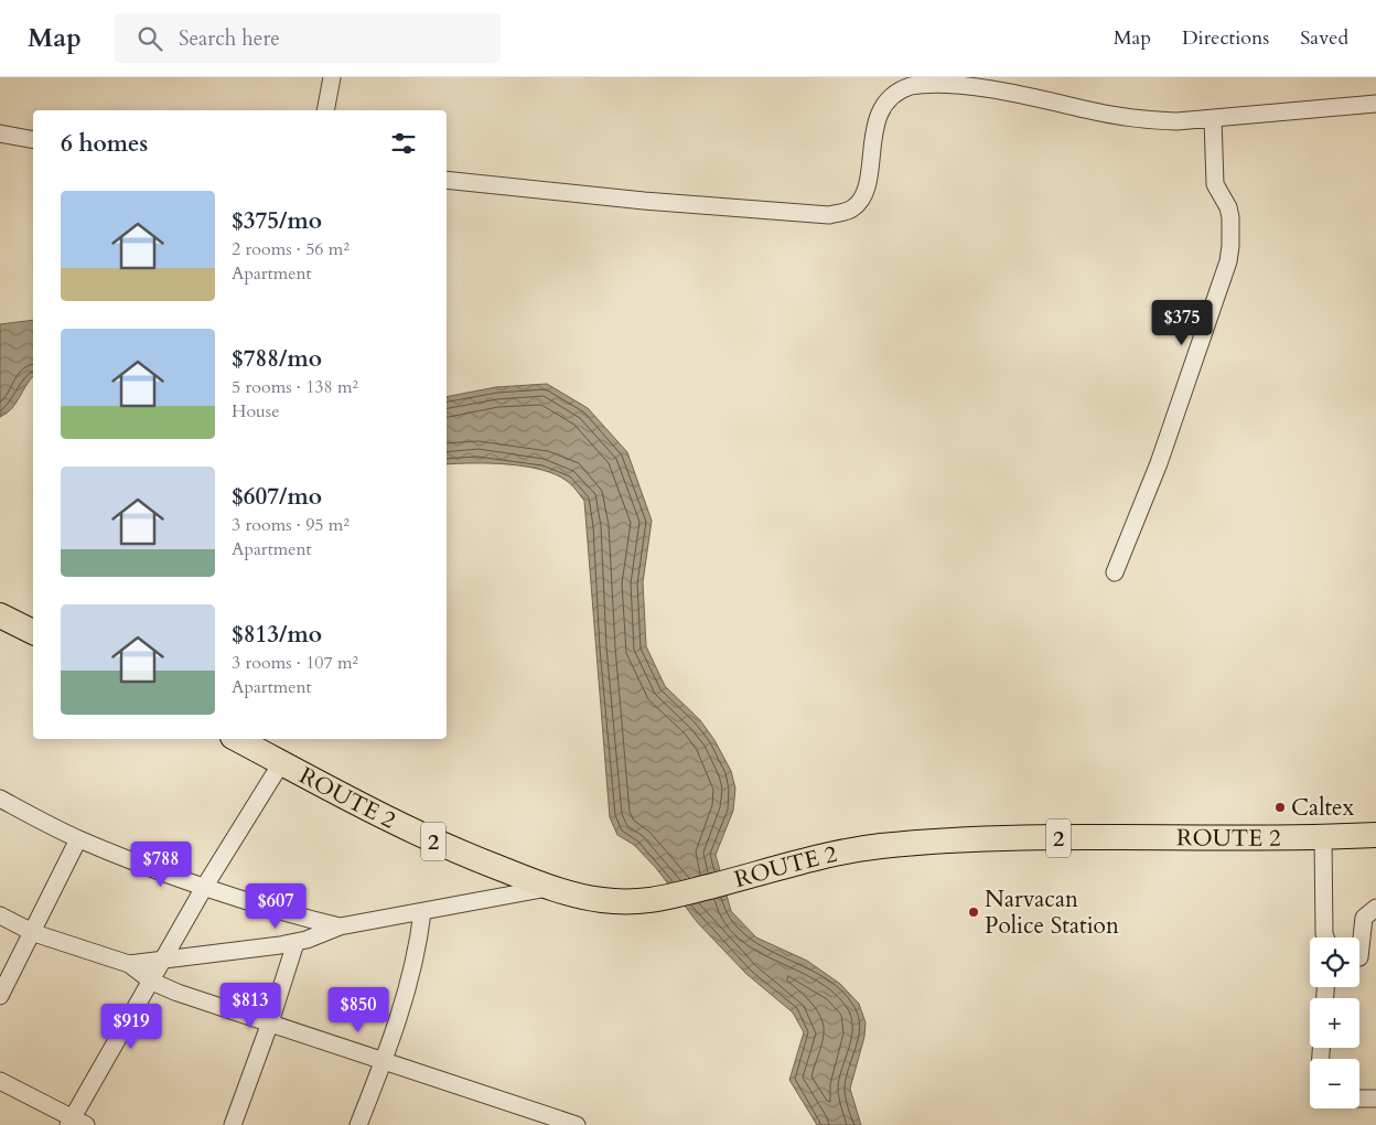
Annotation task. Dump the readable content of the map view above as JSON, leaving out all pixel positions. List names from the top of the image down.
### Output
{
  "streets": {
    "highway": ["ROUTE 2", "2"]
  },
  "places": ["Caltex", "Narvacan Police Station"],
  "page": {
    "header": "Map",
    "search": "Search here",
    "nav": ["Map", "Directions", "Saved"],
    "heading": "6 homes",
    "list": [
      {
        "name": "$375/mo",
        "note": "2 rooms · 56 m² · Apartment"
      },
      {
        "name": "$788/mo",
        "note": "5 rooms · 138 m² · House"
      },
      {
        "name": "$607/mo",
        "note": "3 rooms · 95 m² · Apartment"
      },
      {
        "name": "$813/mo",
        "note": "3 rooms · 107 m² · Apartment"
      }
    ],
    "price": [
      "$375",
      "$788",
      "$607",
      "$813",
      "$850",
      "$919"
    ],
    "map_buttons": ["+", "−"]
  }
}
